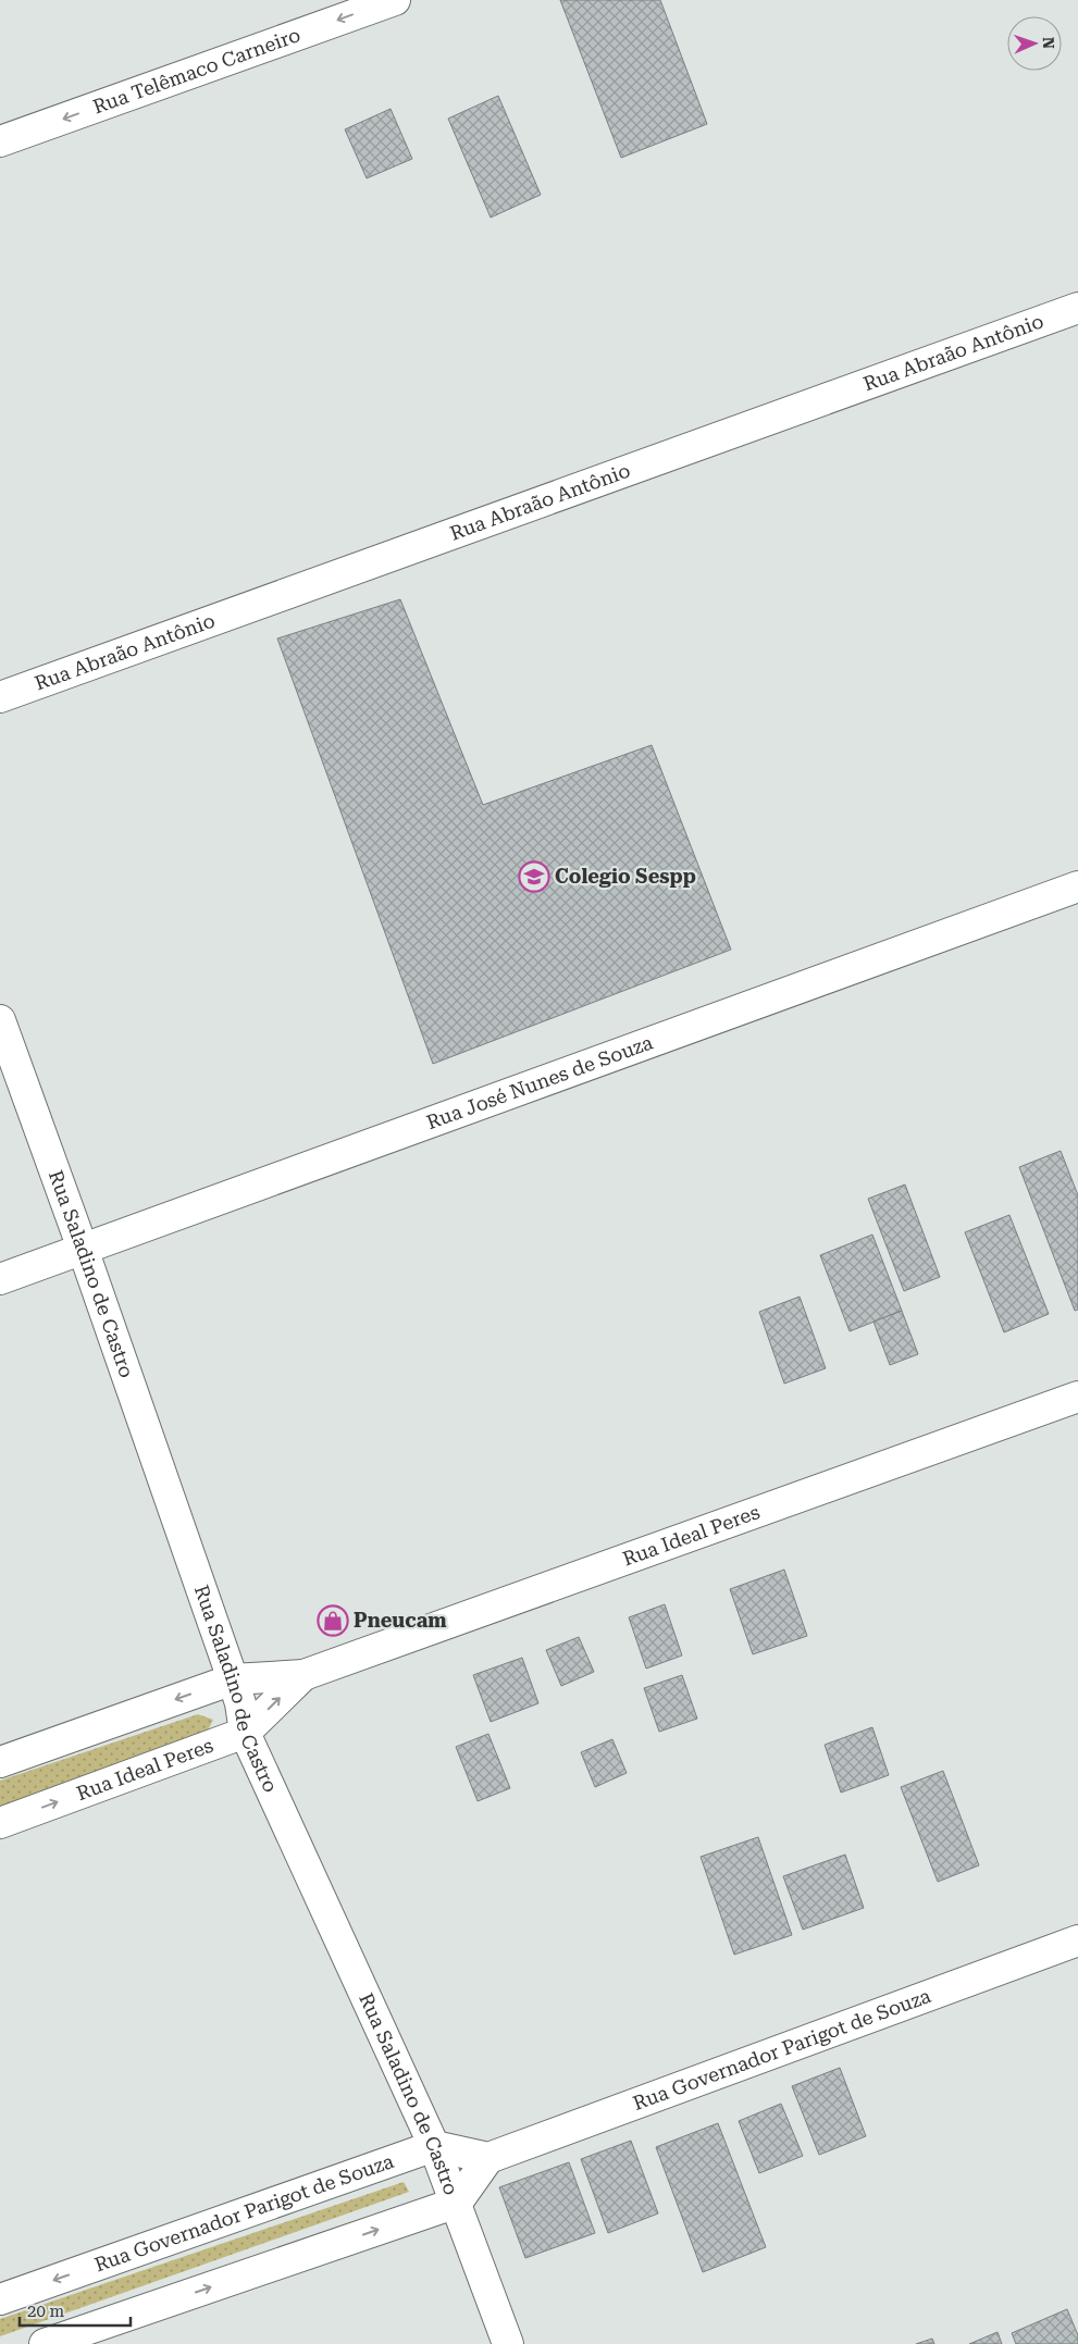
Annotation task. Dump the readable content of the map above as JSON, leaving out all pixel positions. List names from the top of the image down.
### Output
{
  "streets": {
    "street": [
      "Rua Telêmaco Carneiro",
      "Rua Abraão Antônio",
      "Rua José Nunes de Souza",
      "Rua Saladino de Castro",
      "Rua Ideal Peres",
      "Rua Governador Parigot de Souza"
    ]
  },
  "crossings": [
    ["Rua José Nunes de Souza", "Rua Saladino de Castro"],
    ["Rua Saladino de Castro", "Rua Ideal Peres"],
    ["Rua Saladino de Castro", "Rua Governador Parigot de Souza"]
  ],
  "one_way": ["Rua Telêmaco Carneiro"],
  "places": {
    "school or university": ["Colegio Sespp"],
    "shop": ["Pneucam"]
  },
  "scale_bar": "20 m",
  "north": "right"
}
